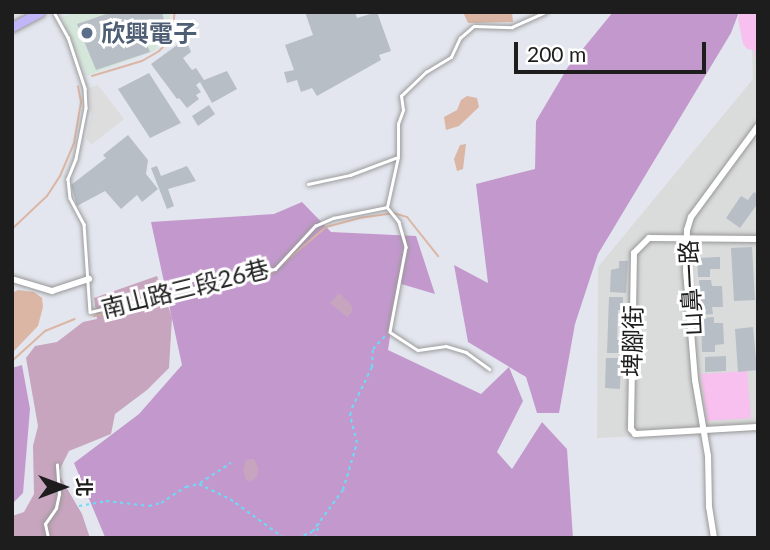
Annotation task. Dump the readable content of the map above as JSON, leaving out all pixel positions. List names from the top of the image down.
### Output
{
  "streets": {
    "street": ["山鼻一路", "埤腳街"],
    "lane": ["南山路三段26巷"]
  },
  "crossings": [
    ["山鼻一路", "埤腳街"]
  ],
  "places": ["欣興電子"],
  "scale_bar": "200 m",
  "north": "right"
}
